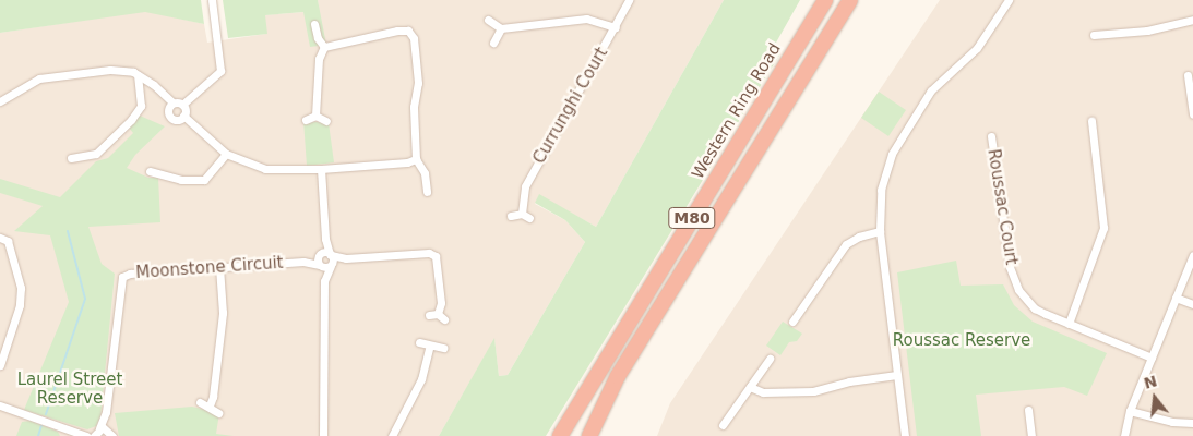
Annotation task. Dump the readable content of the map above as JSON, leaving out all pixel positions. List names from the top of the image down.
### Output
{
  "streets": {
    "highway": ["Western Ring Road", "M80"],
    "street": ["Currunghi Court", "Roussac Court", "Moonstone Circuit"]
  },
  "parks": ["Roussac Reserve", "Laurel Street Reserve"],
  "north": "top"
}
